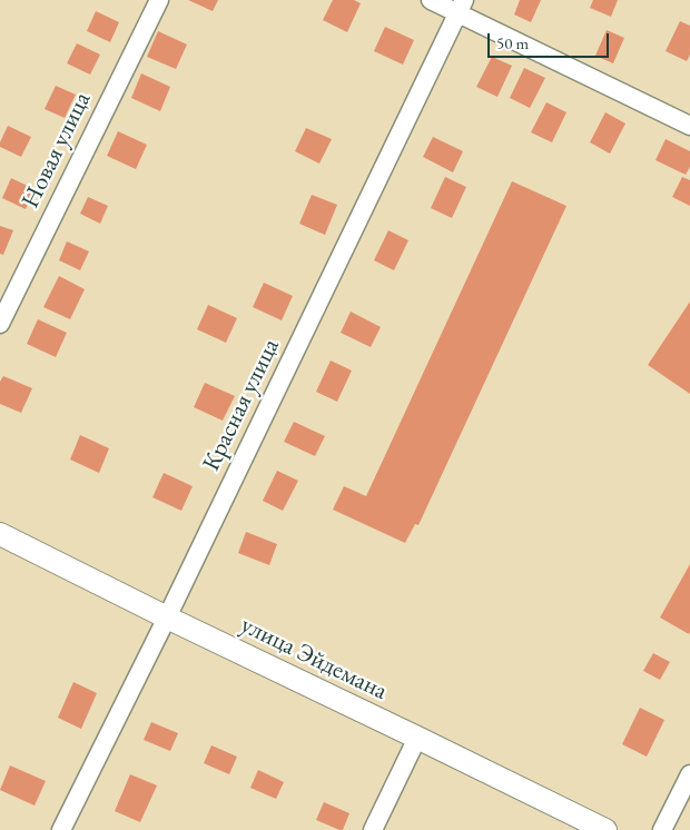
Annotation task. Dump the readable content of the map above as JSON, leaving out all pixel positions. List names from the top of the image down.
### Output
{
  "streets": {
    "main road": ["улица Эйдемана"],
    "street": ["Новая улица", "Красная улица"]
  },
  "crossings": [
    ["Красная улица", "улица Эйдемана"]
  ],
  "scale_bar": "50 m"
}
